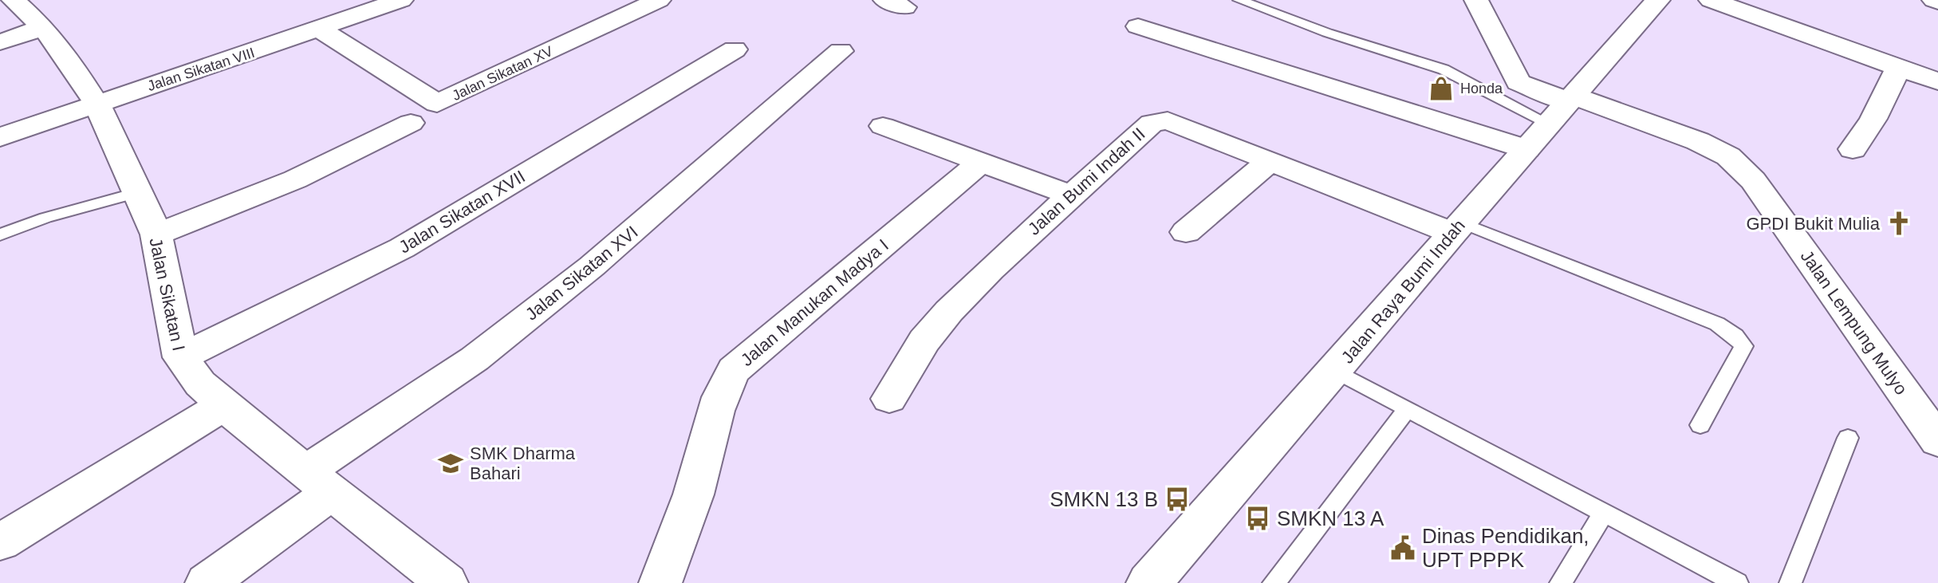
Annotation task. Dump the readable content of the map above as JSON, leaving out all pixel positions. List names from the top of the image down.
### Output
{
  "streets": {
    "street": [
      "Jalan Sikatan VIII",
      "Jalan Sikatan XV",
      "Jalan Bumi Indah II",
      "Jalan Sikatan XVII",
      "Jalan Sikatan XVI",
      "Jalan Raya Bumi Indah",
      "Jalan Sikatan I",
      "Jalan Manukan Madya I",
      "Jalan Lempung Mulyo"
    ]
  },
  "crossings": [
    ["Jalan Sikatan VIII", "Jalan Sikatan XV"],
    ["Jalan Sikatan VIII", "Jalan Sikatan I"],
    ["Jalan Bumi Indah II", "Jalan Raya Bumi Indah"],
    ["Jalan Sikatan XVII", "Jalan Sikatan I"],
    ["Jalan Sikatan XVI", "Jalan Sikatan I"],
    ["Jalan Raya Bumi Indah", "Jalan Lempung Mulyo"]
  ],
  "places": {
    "shop": ["Honda"],
    "church": ["GPDI Bukit Mulia"],
    "school or university": ["SMK Dharma Bahari"],
    "bus stop": ["SMKN 13 B", "SMKN 13 A"],
    "public building": ["Dinas Pendidikan, UPT PPPK"]
  }
}
